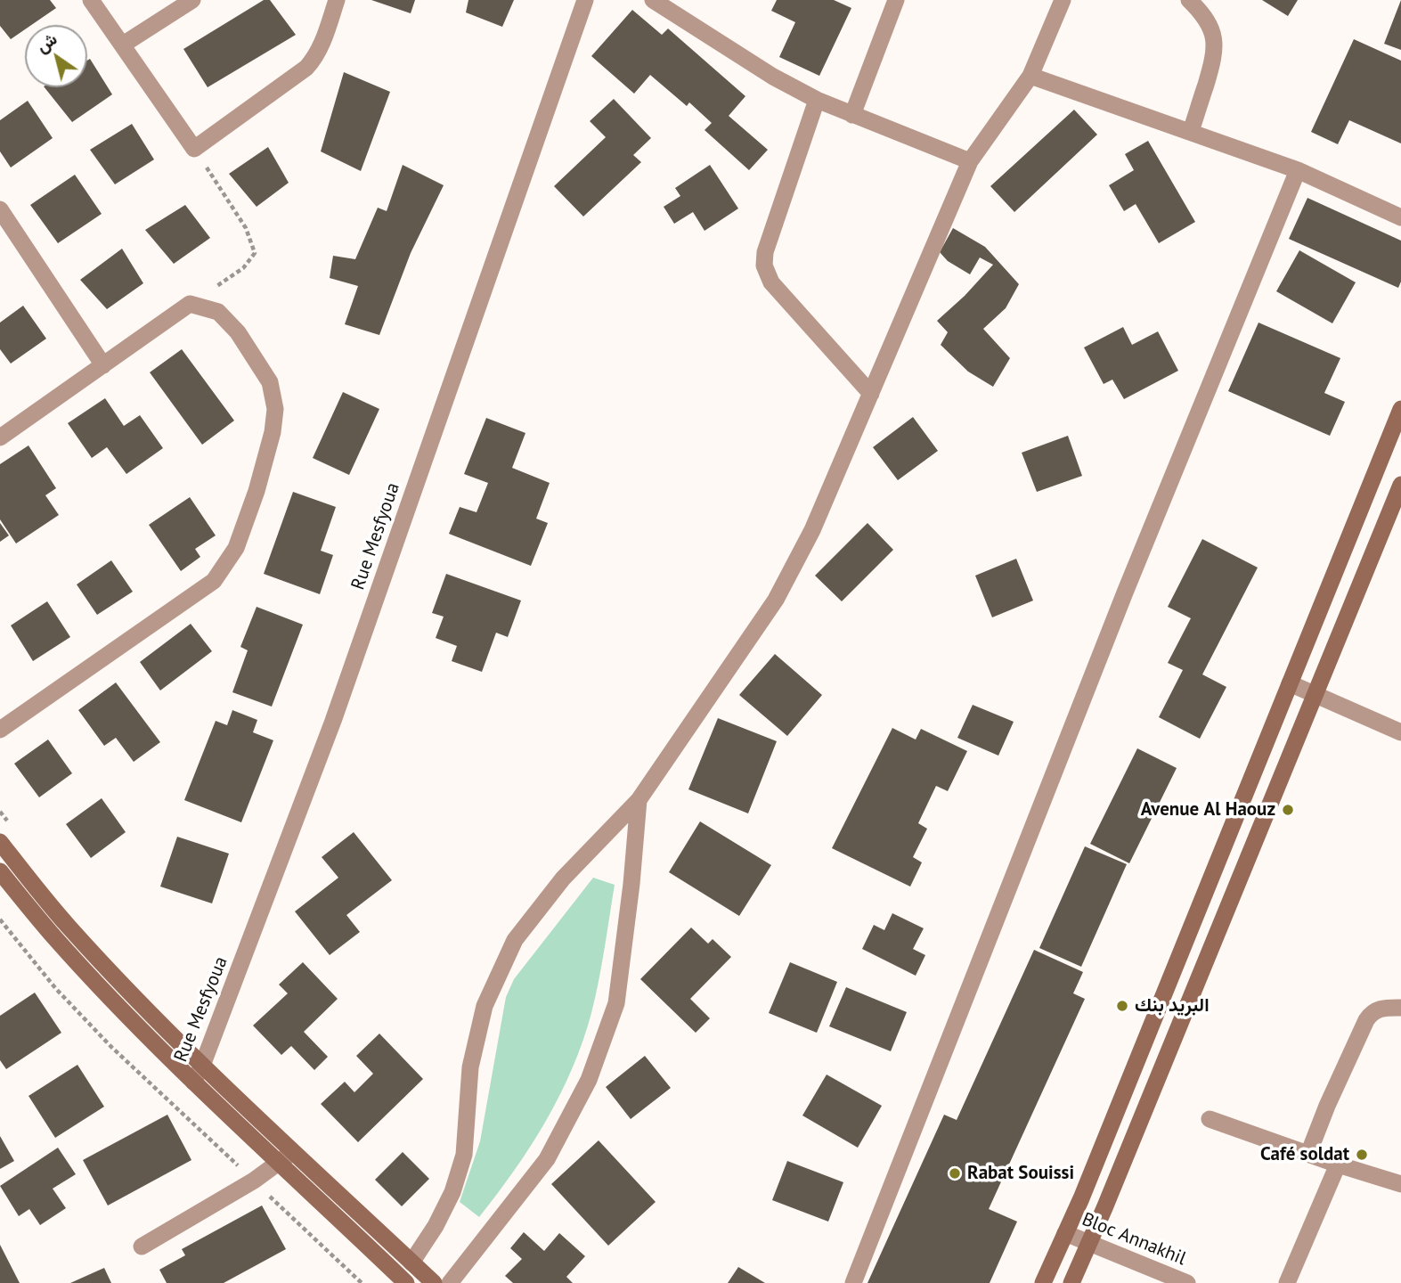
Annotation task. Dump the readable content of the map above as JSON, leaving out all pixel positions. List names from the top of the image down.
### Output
{
  "streets": {
    "street": ["Rue Mesfyoua", "Bloc Annakhil"]
  },
  "places": [
    "Avenue Al Haouz",
    "البريد بنك",
    "Café soldat",
    "Rabat Souissi"
  ],
  "north": "top left"
}
